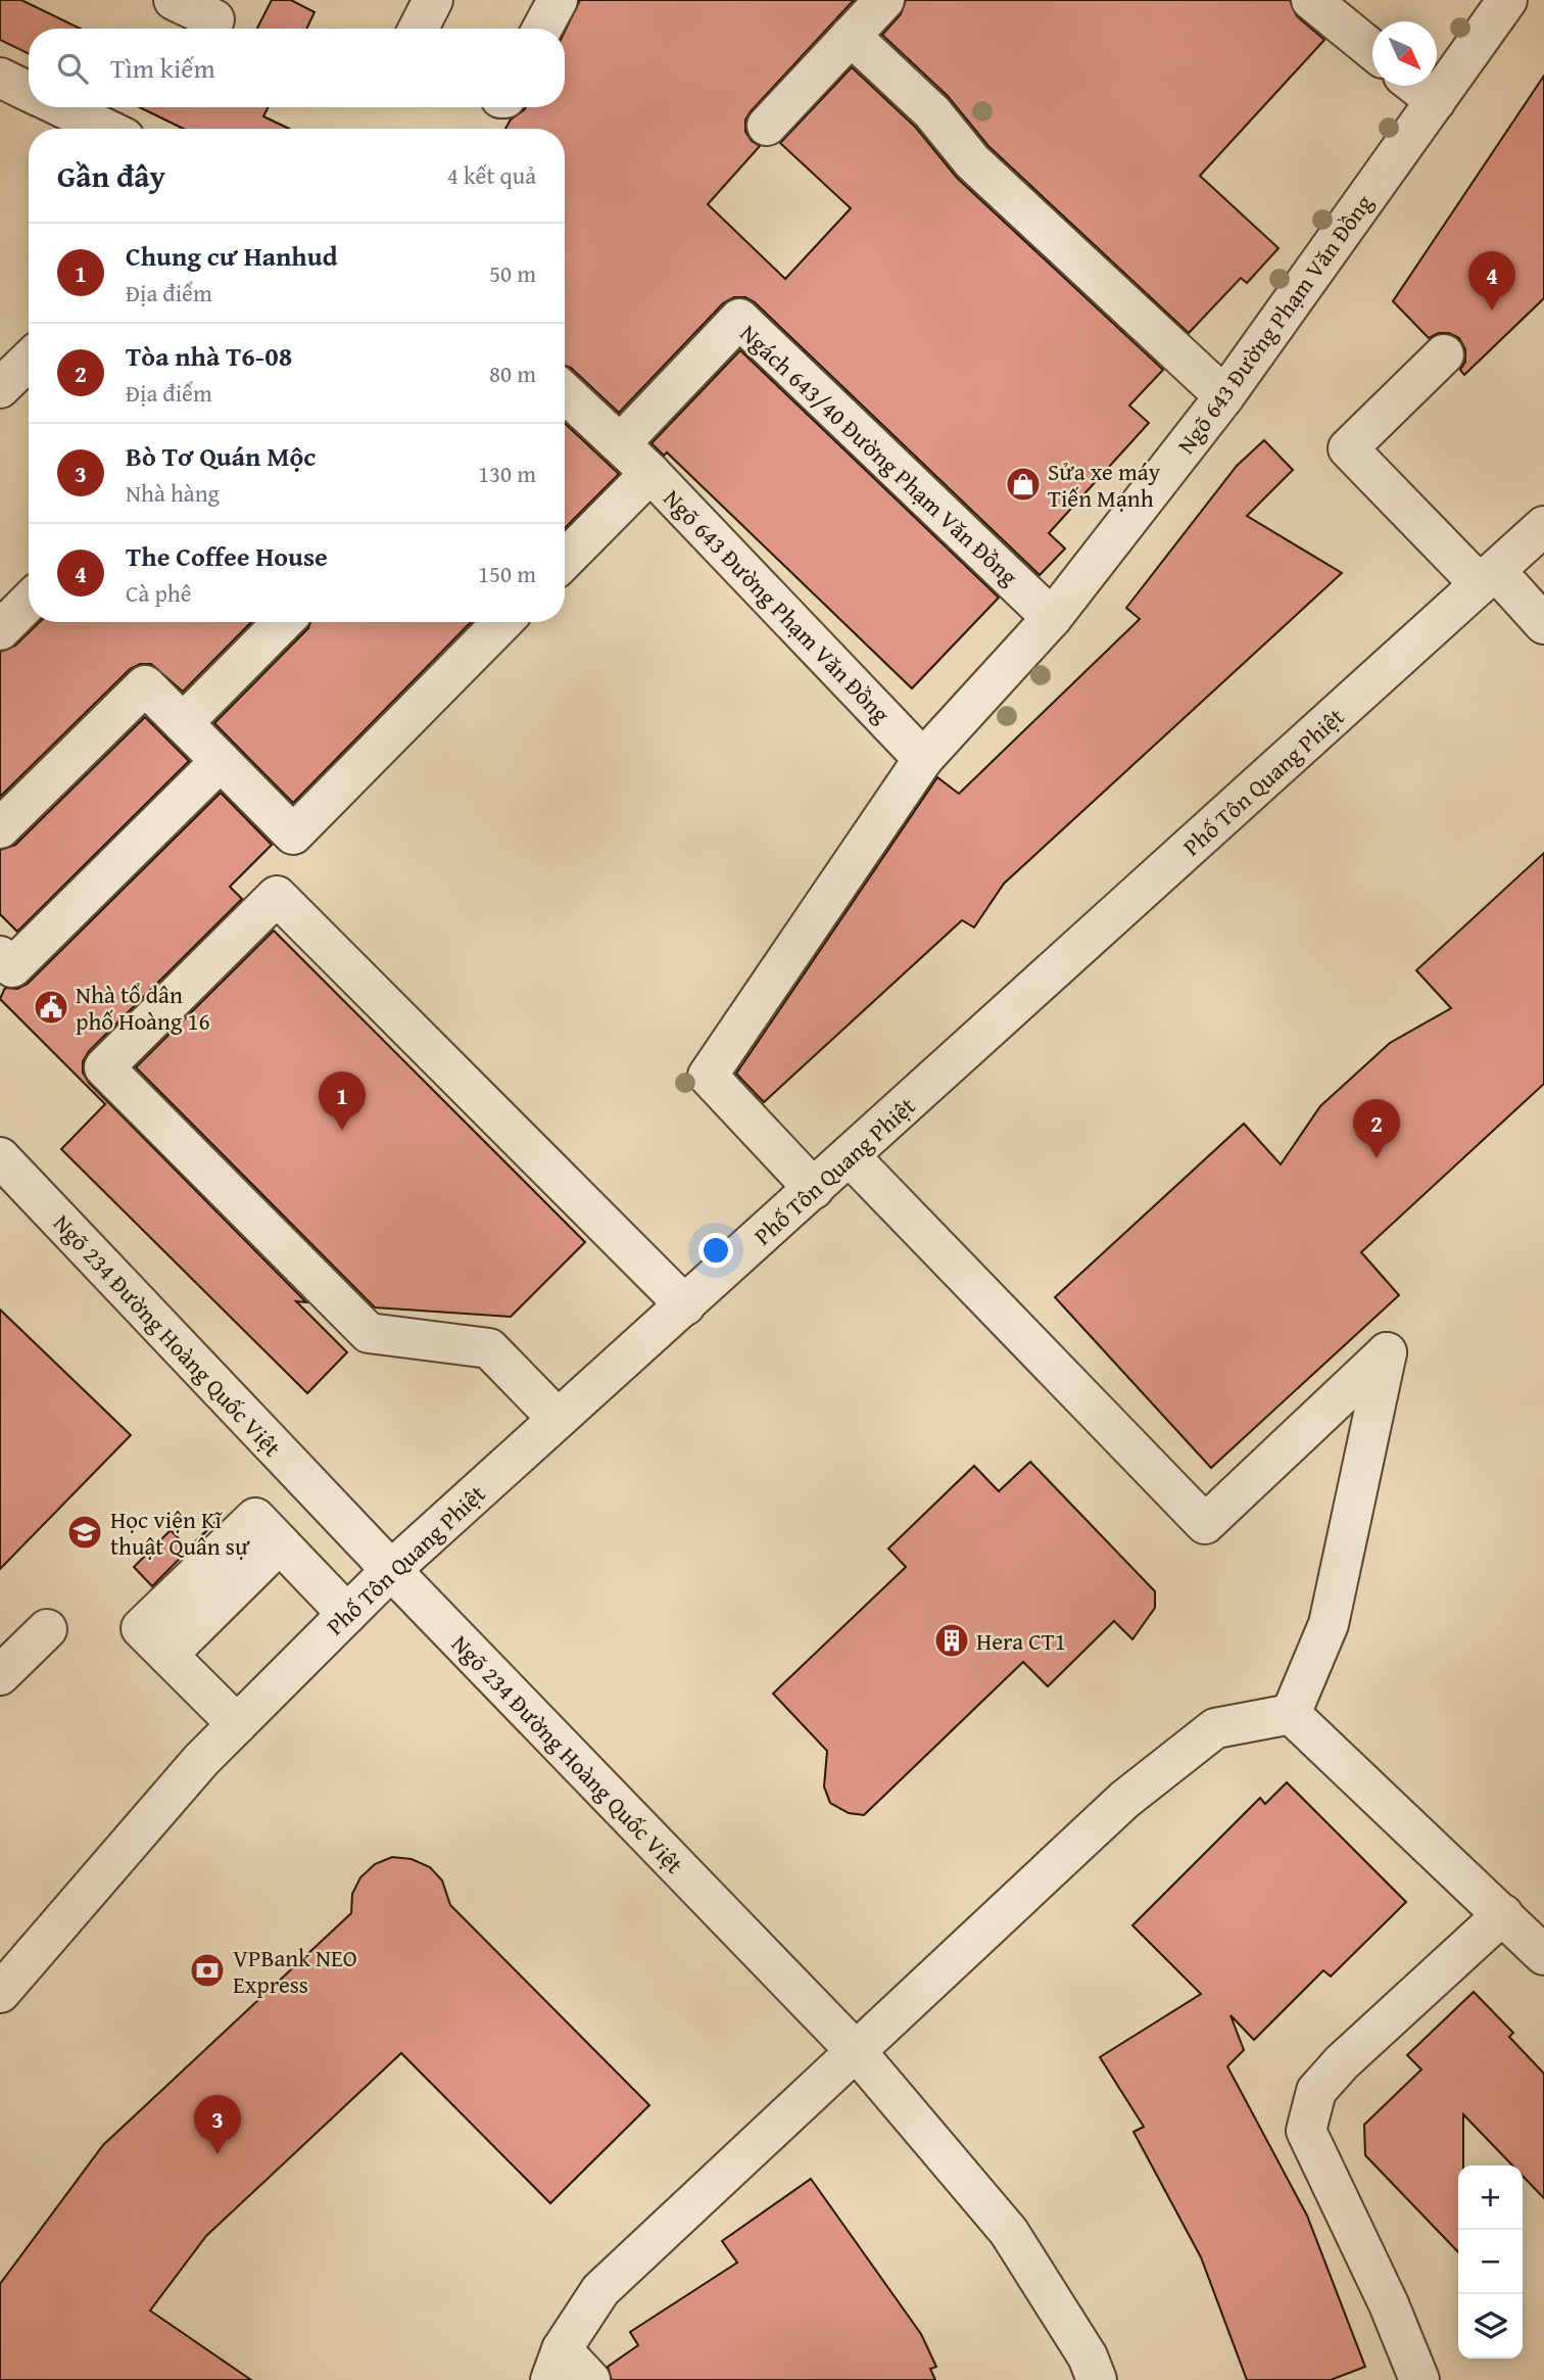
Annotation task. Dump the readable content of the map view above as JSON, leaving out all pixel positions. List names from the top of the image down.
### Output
{
  "streets": {
    "street": [
      "Ngõ 643 Đường Phạm Văn Đồng",
      "Ngách 643/40 Đường Phạm Văn Đồng",
      "Phố Tôn Quang Phiệt",
      "Ngõ 234 Đường Hoàng Quốc Việt"
    ]
  },
  "crossings": [
    ["Ngõ 643 Đường Phạm Văn Đồng", "Ngách 643/40 Đường Phạm Văn Đồng"],
    ["Phố Tôn Quang Phiệt", "Ngõ 234 Đường Hoàng Quốc Việt"]
  ],
  "places": {
    "shop": ["Sửa xe máy Tiến Mạnh"],
    "public building": ["Nhà tổ dân phố Hoàng 16"],
    "school or university": ["Học viện Kĩ thuật Quân sự"],
    "building": ["Hera CT1"],
    "bank": ["VPBank NEO Express"]
  },
  "north": "bottom right",
  "page": {
    "search": "Tìm kiếm",
    "heading": ["Gần đây", "4 kết quả"],
    "list": [
      {
        "mark": "1",
        "name": "Chung cư Hanhud",
        "note": "Địa điểm",
        "value": "50 m"
      },
      {
        "mark": "2",
        "name": "Tòa nhà T6-08",
        "note": "Địa điểm",
        "value": "80 m"
      },
      {
        "mark": "3",
        "name": "Bò Tơ Quán Mộc",
        "note": "Nhà hàng",
        "value": "130 m"
      },
      {
        "mark": "4",
        "name": "The Coffee House",
        "note": "Cà phê",
        "value": "150 m"
      }
    ],
    "pins": [
      "4",
      "1",
      "2",
      "3"
    ],
    "map_buttons": ["+", "−"]
  }
}
